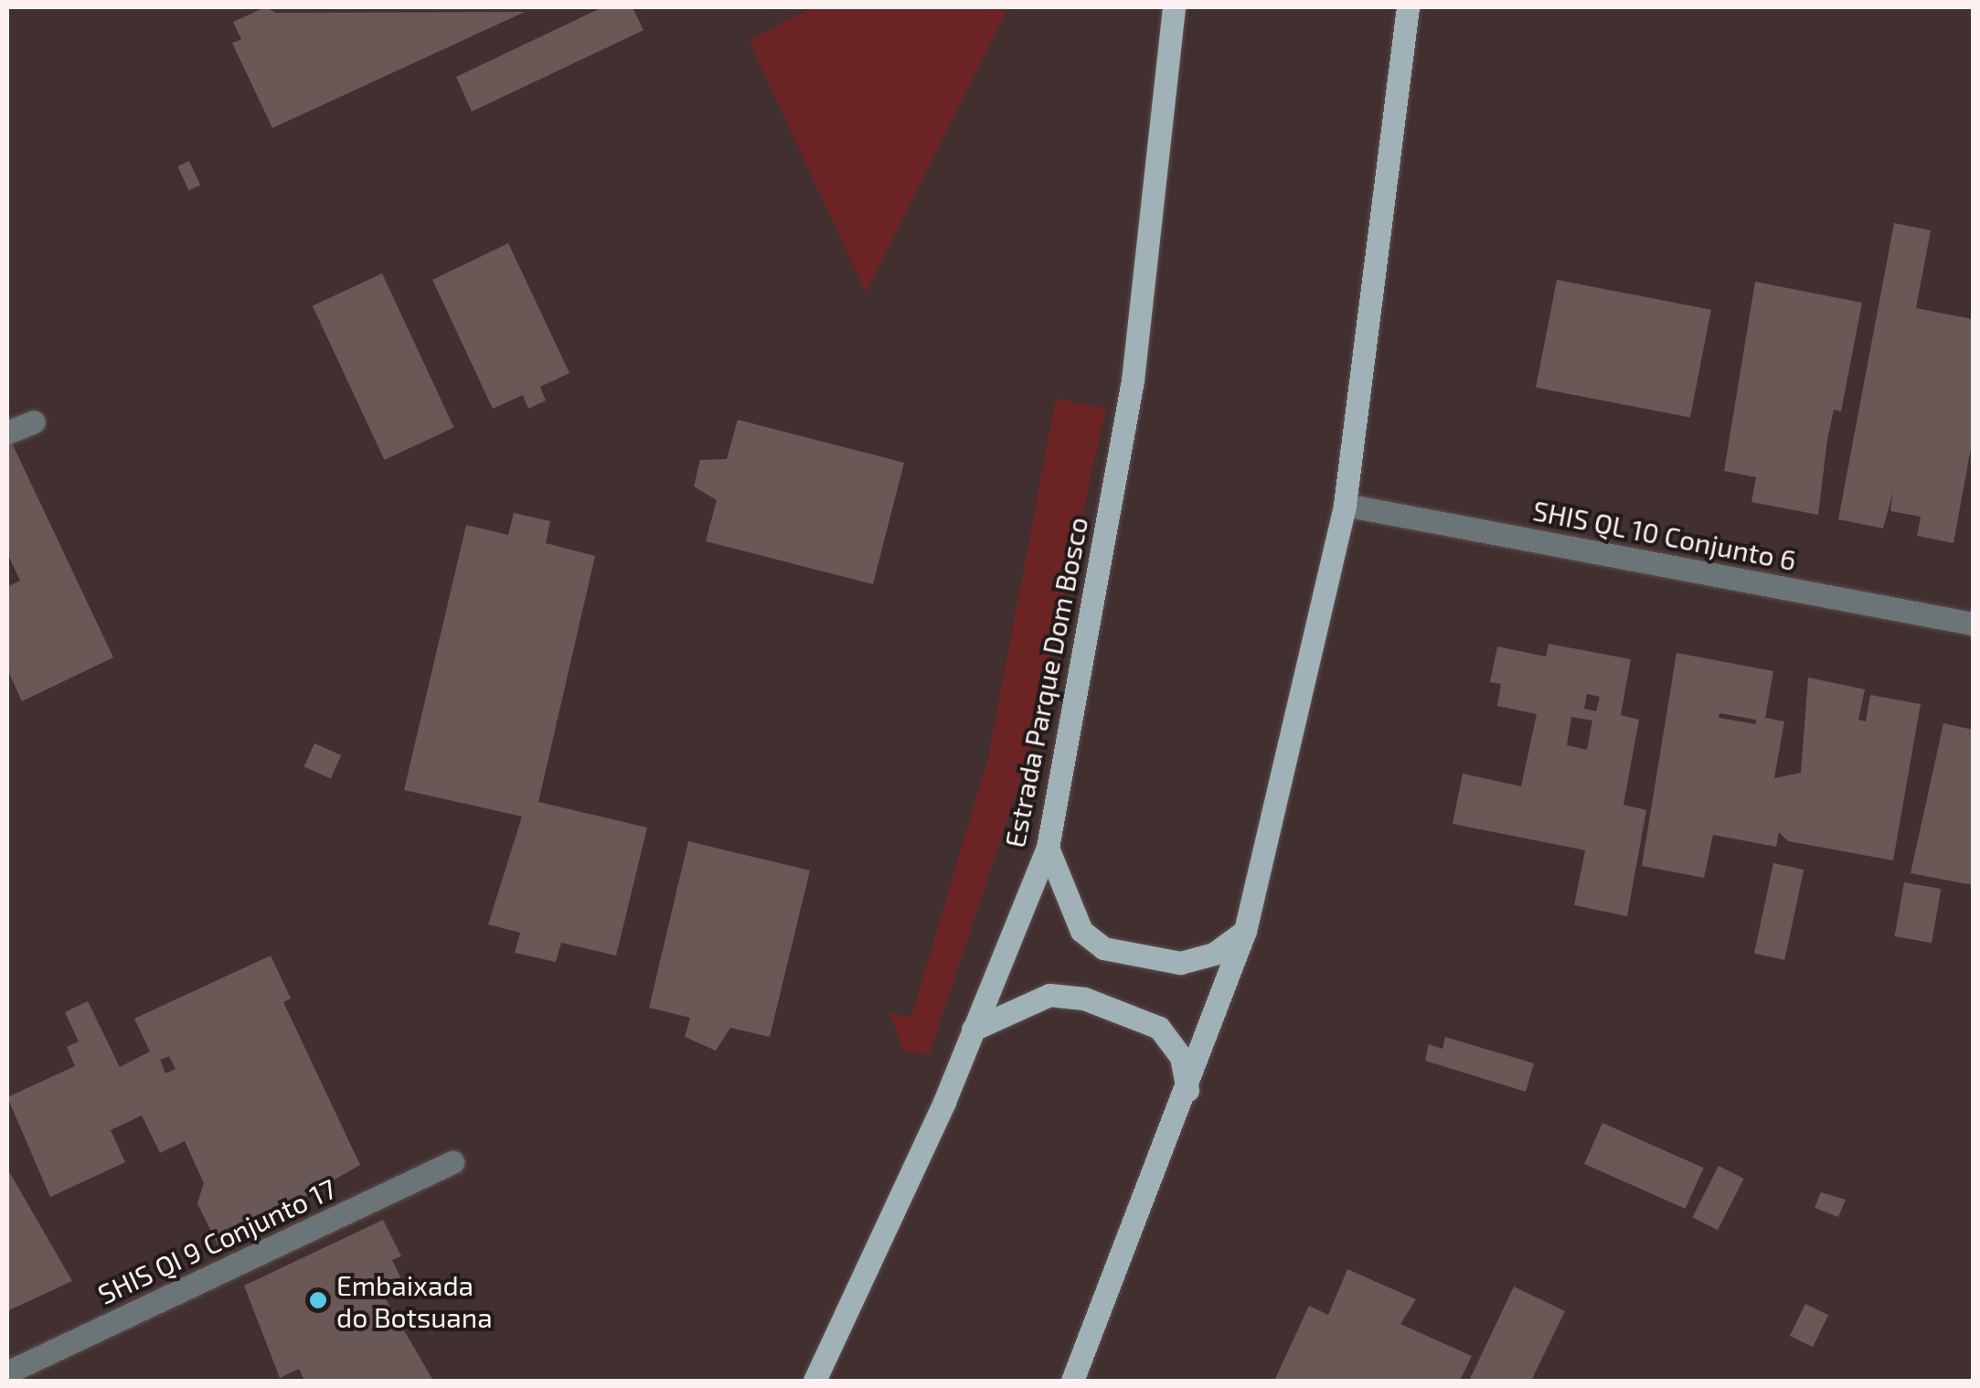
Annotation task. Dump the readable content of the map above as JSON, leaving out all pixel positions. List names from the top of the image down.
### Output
{
  "streets": {
    "main road": ["Estrada Parque Dom Bosco"],
    "street": ["SHIS QL 10 Conjunto 6", "SHIS QI 9 Conjunto 17"]
  },
  "places": ["Embaixada do Botsuana"]
}
